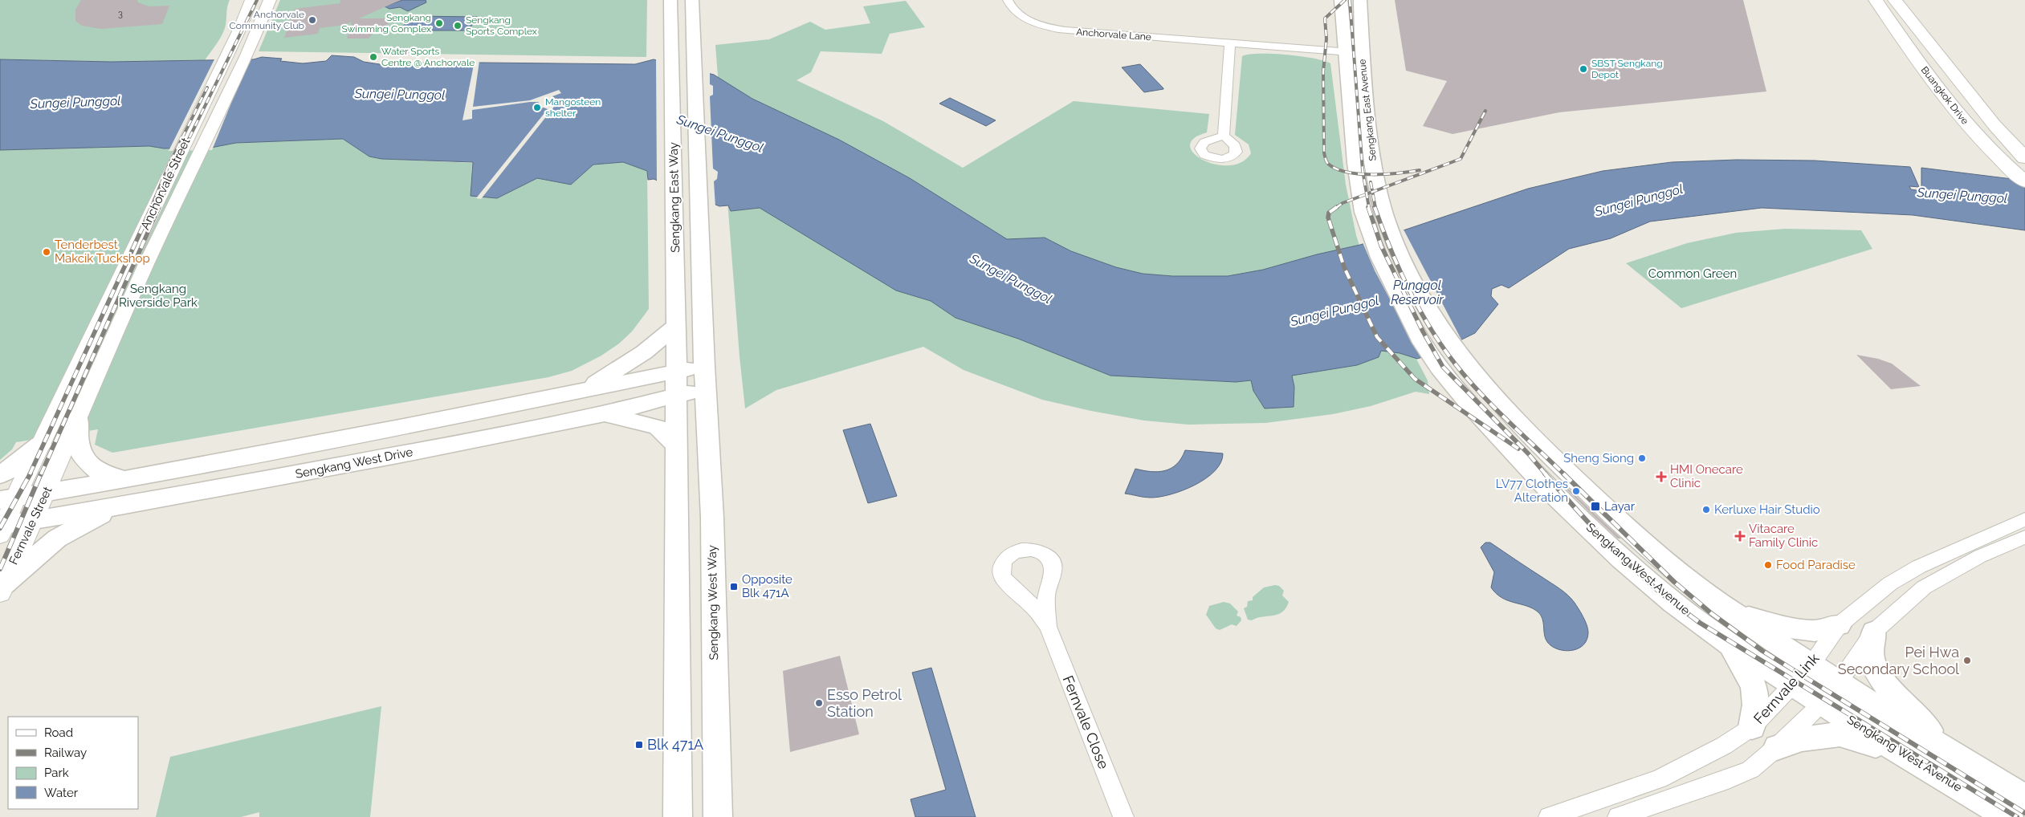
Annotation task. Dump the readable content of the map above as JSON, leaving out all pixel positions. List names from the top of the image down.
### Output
{
  "streets": {
    "main road": [
      "Buangkok Drive",
      "Sengkang East Avenue",
      "Sengkang East Way",
      "Sengkang West Drive",
      "Sengkang West Avenue",
      "Sengkang West Way"
    ],
    "street": [
      "Anchorvale Lane",
      "Anchorvale Street",
      "Fernvale Street",
      "Fernvale Link",
      "Fernvale Close"
    ]
  },
  "crossings": [
    ["Anchorvale Lane", "Sengkang East Avenue"],
    ["Sengkang East Avenue", "Sengkang West Avenue"],
    ["Anchorvale Street", "Fernvale Street"],
    ["Sengkang East Way", "Sengkang West Drive"],
    ["Sengkang East Way", "Sengkang West Way"],
    ["Sengkang West Drive", "Fernvale Street"],
    ["Sengkang West Drive", "Sengkang West Way"],
    ["Sengkang West Avenue", "Fernvale Link"]
  ],
  "water": ["Sungei Punggol", "Punggol Reservoir"],
  "parks": ["Common Green", "Sengkang Riverside Park"],
  "places": {
    "other": [
      "Anchorvale Community Club",
      "Sengkang Swimming Complex",
      "Sengkang Sports Complex",
      "Water Sports Centre @ Anchorvale",
      "SBST Sengkang Depot",
      "Mangosteen shelter",
      "Tenderbest Makcik Tuckshop",
      "Sheng Siong",
      "LV77 Clothes Alteration",
      "Kerluxe Hair Studio",
      "Food Paradise",
      "Pei Hwa Secondary School",
      "Esso Petrol Station"
    ],
    "health": ["HMI Onecare Clinic", "Vitacare Family Clinic"],
    "transit": ["Layar", "Opposite Blk 471A", "Blk 471A"]
  },
  "house_numbers": ["3"],
  "legend": [
    "Road",
    "Railway",
    "Park",
    "Water"
  ]
}
